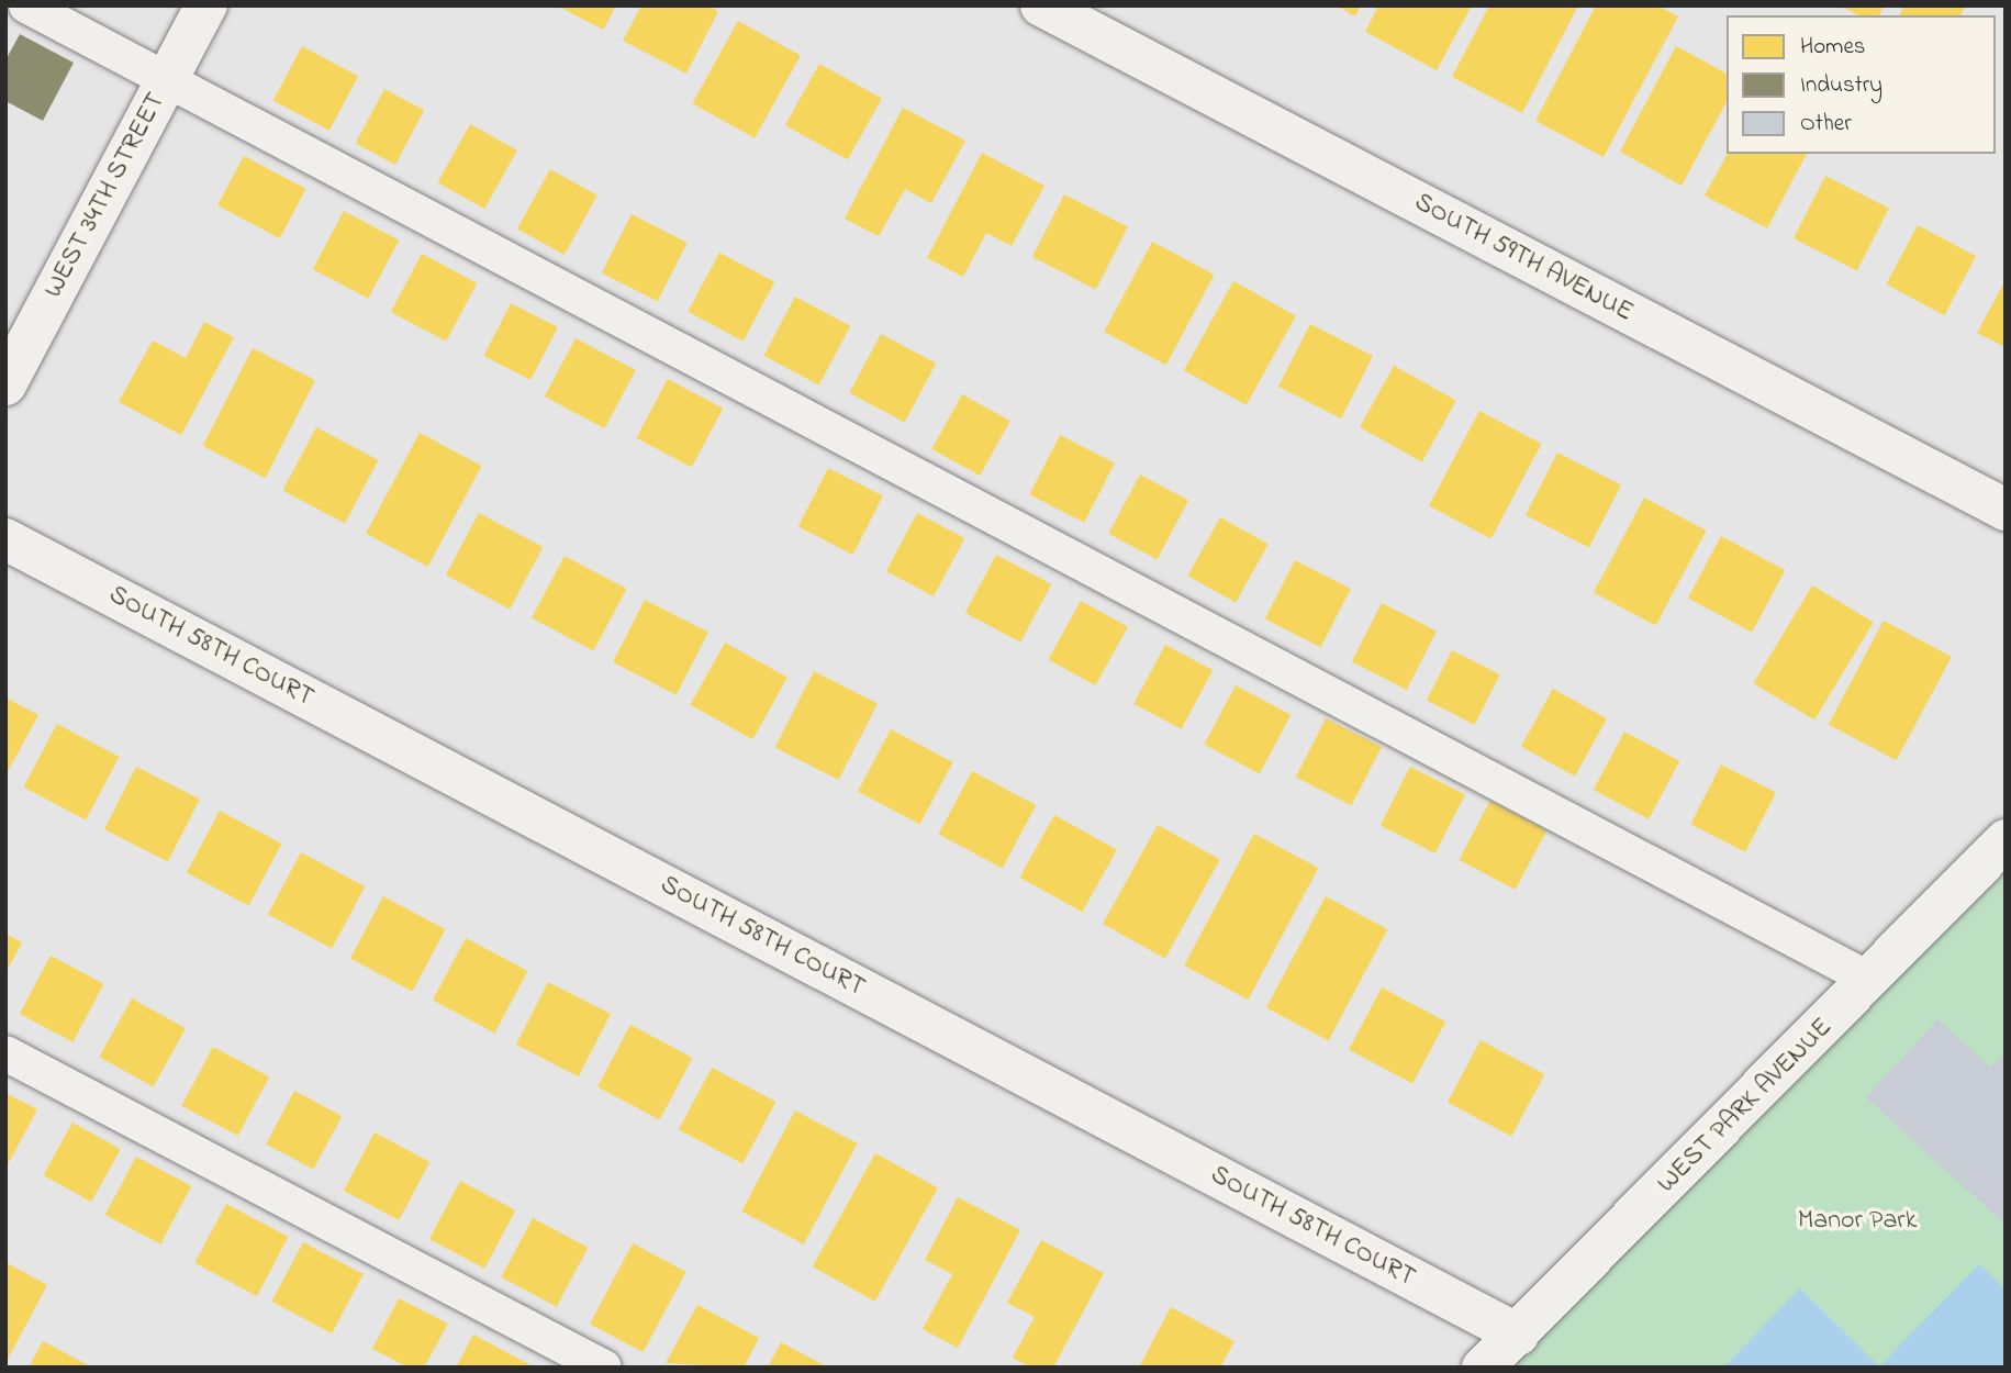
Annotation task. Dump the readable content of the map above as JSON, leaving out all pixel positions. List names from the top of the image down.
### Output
{
  "streets": {
    "street": [
      "WEST 34TH STREET",
      "SOUTH 59TH AVENUE",
      "SOUTH 58TH COURT",
      "WEST PARK AVENUE"
    ]
  },
  "crossings": [
    ["SOUTH 58TH COURT", "WEST PARK AVENUE"]
  ],
  "parks": ["Manor Park"],
  "legend": ["Homes", "Industry", "Other"]
}
